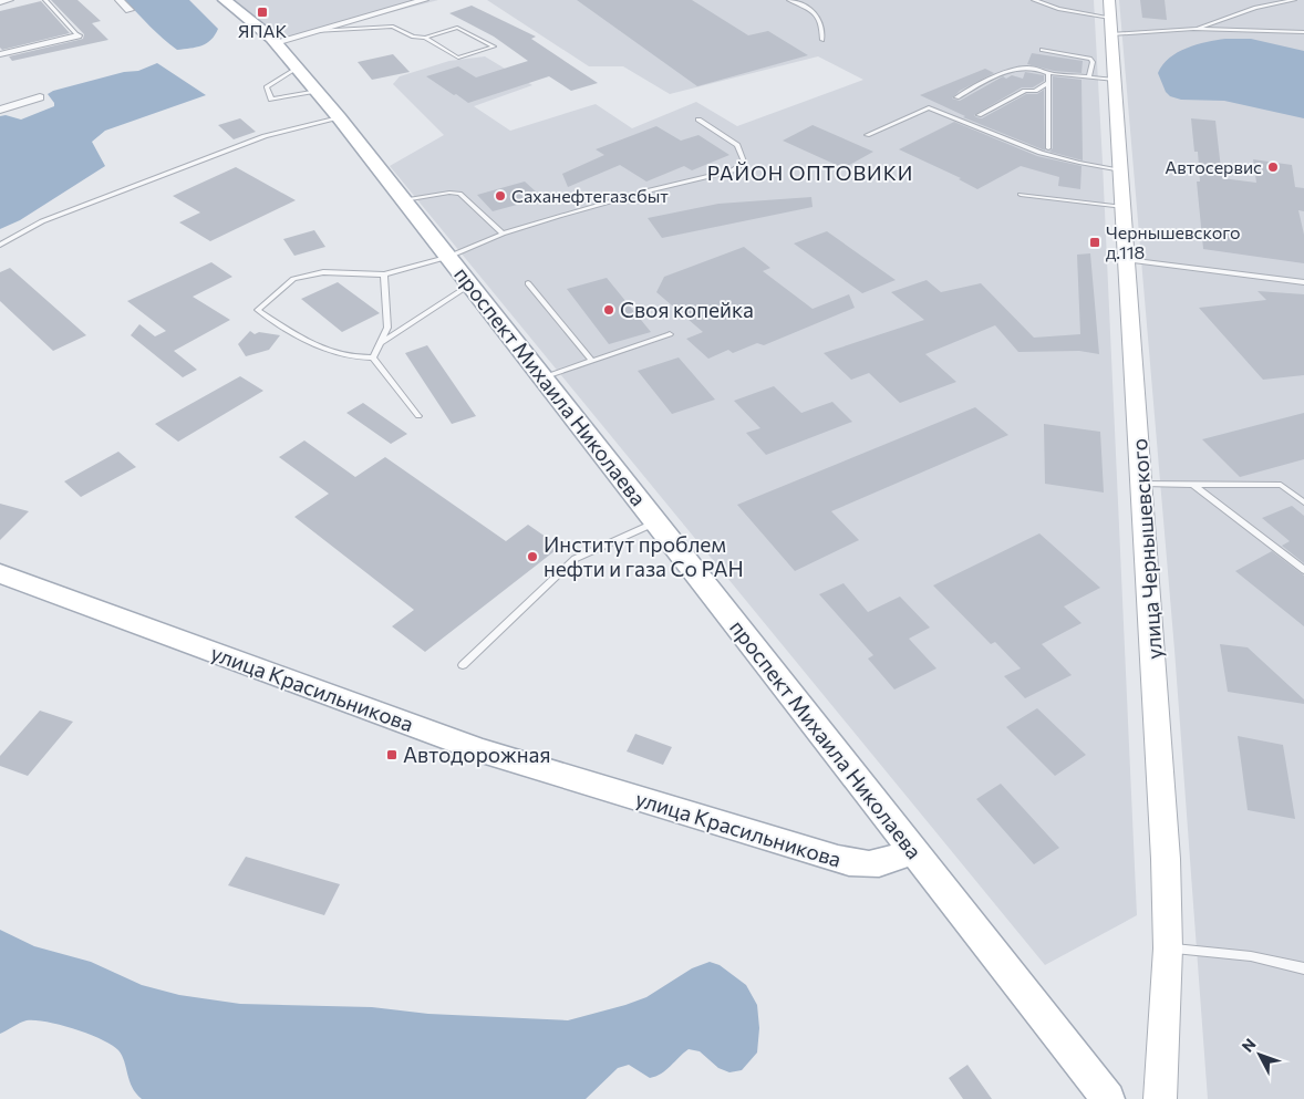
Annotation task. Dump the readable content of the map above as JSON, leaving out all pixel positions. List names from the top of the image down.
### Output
{
  "streets": {
    "main road": ["проспект Михаила Николаева", "улица Чернышевского", "улица Красильникова"]
  },
  "crossings": [
    ["проспект Михаила Николаева", "улица Красильникова"]
  ],
  "districts": ["РАЙОН ОПТОВИКИ"],
  "places": {
    "transit": ["ЯПАК", "Чернышевского д.118", "Автодорожная"],
    "other": [
      "Автосервис",
      "Саханефтегазсбыт",
      "Своя копейка",
      "Институт проблем нефти и газа Со РАН"
    ]
  },
  "north": "top left"
}
